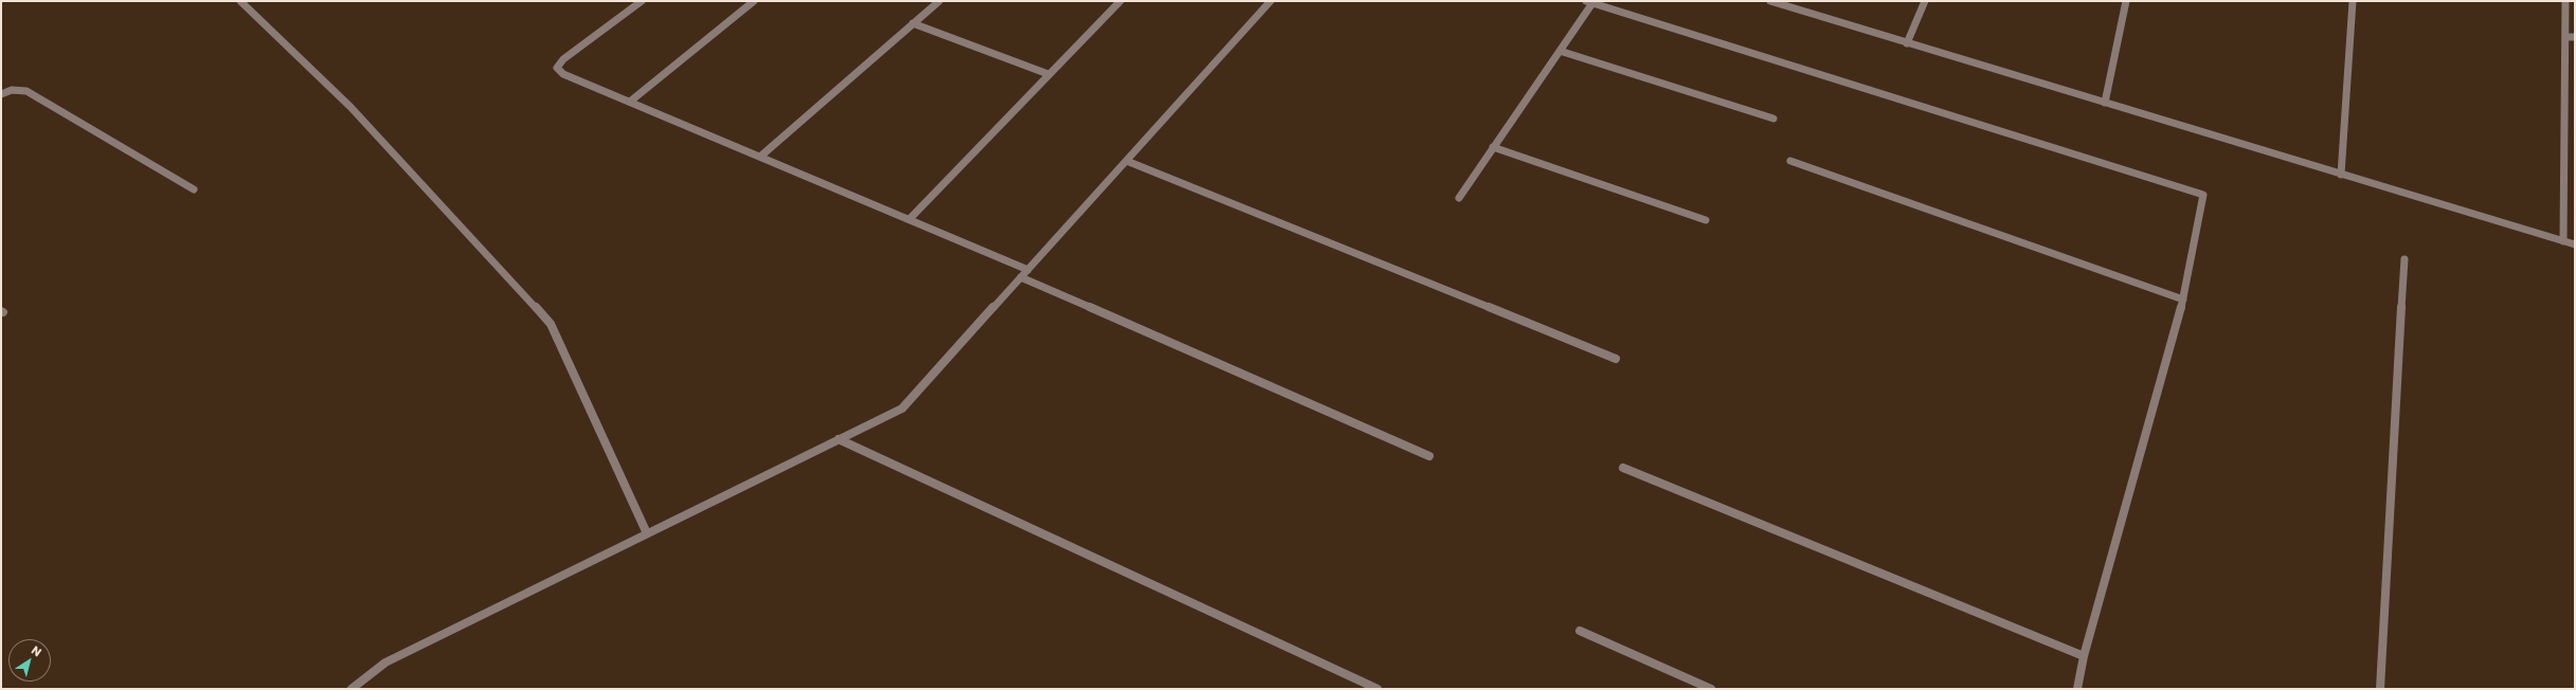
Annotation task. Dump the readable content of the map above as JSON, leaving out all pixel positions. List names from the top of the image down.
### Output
{
  "north": "top right"
}
